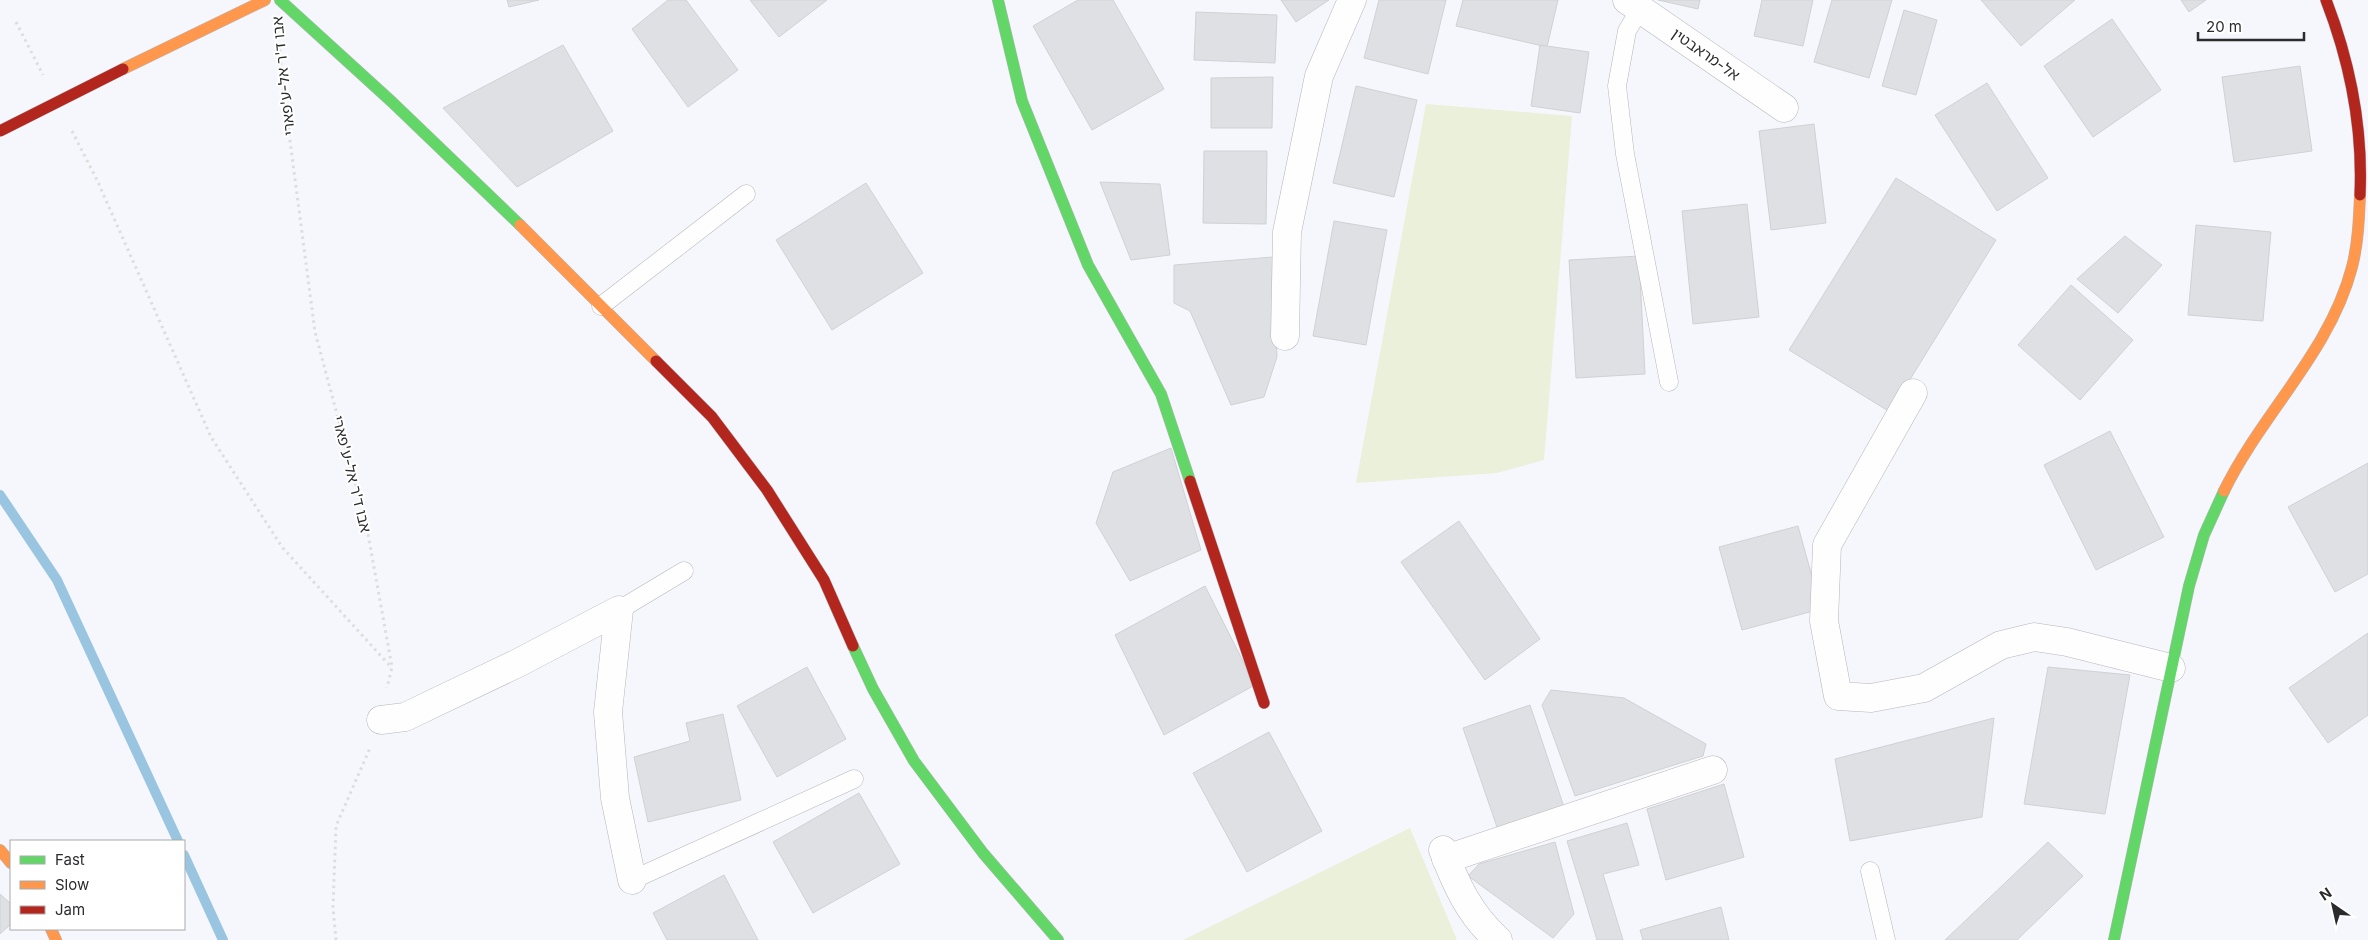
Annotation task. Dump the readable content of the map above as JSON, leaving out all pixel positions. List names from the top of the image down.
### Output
{
  "streets": {
    "street": ["אל-מראבטין"],
    "path": ["אבו ד'ר אל-ע'פארי"]
  },
  "legend": ["Fast", "Slow", "Jam"],
  "scale_bar": "20 m",
  "north": "top left"
}
